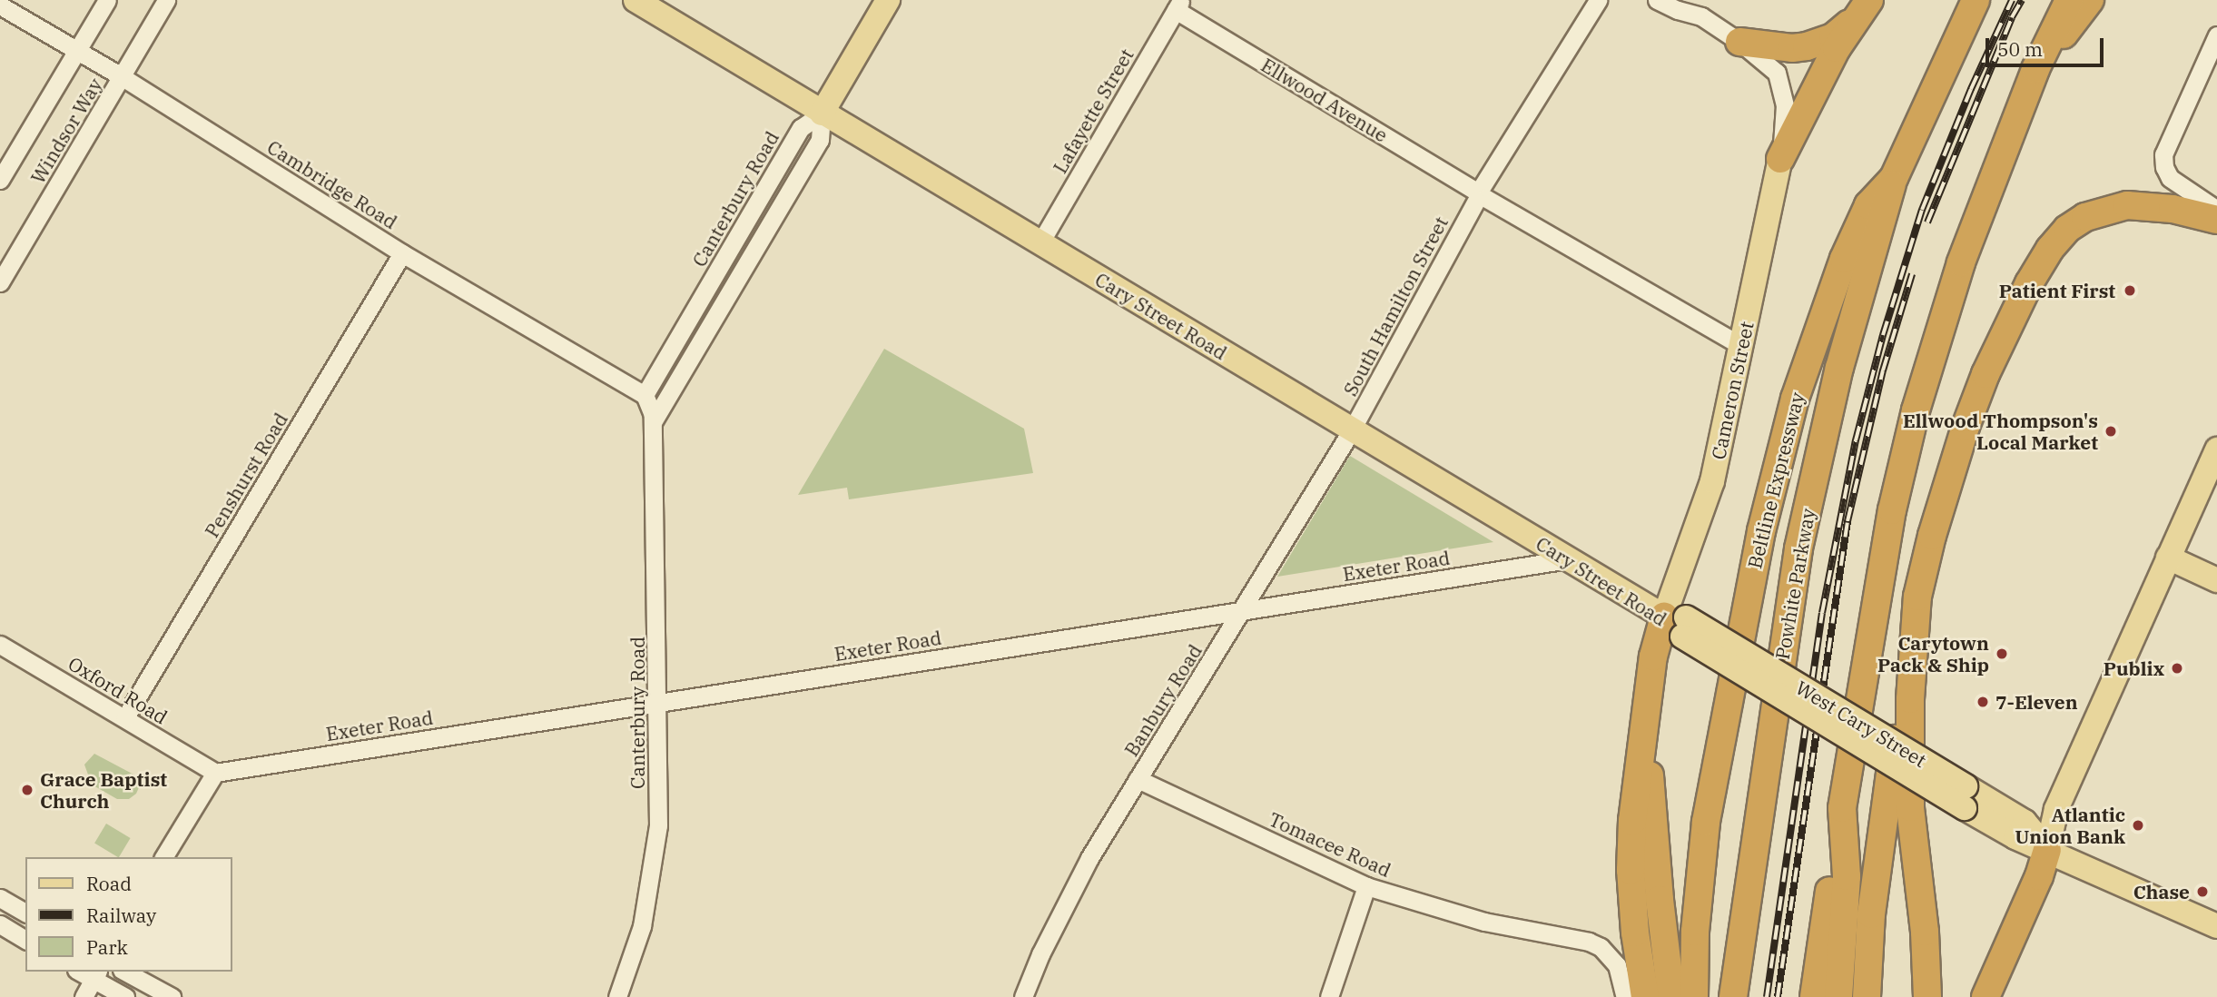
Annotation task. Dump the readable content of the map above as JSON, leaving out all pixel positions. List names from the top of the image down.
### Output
{
  "streets": {
    "highway": ["Beltline Expressway", "Powhite Parkway"],
    "main road": ["Cary Street Road", "Cameron Street", "West Cary Street"],
    "street": [
      "Ellwood Avenue",
      "Lafayette Street",
      "Windsor Way",
      "Cambridge Road",
      "Canterbury Road",
      "South Hamilton Street",
      "Penshurst Road",
      "Exeter Road",
      "Oxford Road",
      "Banbury Road",
      "Tomacee Road"
    ]
  },
  "crossings": [
    ["Ellwood Avenue", "Lafayette Street"],
    ["Ellwood Avenue", "South Hamilton Street"],
    ["Ellwood Avenue", "Cameron Street"],
    ["Lafayette Street", "Cary Street Road"],
    ["Windsor Way", "Cambridge Road"],
    ["Cambridge Road", "Canterbury Road"],
    ["Cambridge Road", "Penshurst Road"],
    ["Canterbury Road", "Cary Street Road"],
    ["Canterbury Road", "Exeter Road"],
    ["South Hamilton Street", "Cary Street Road"],
    ["South Hamilton Street", "Banbury Road"],
    ["Cary Street Road", "Cameron Street"],
    ["Cary Street Road", "Exeter Road"],
    ["Cary Street Road", "Banbury Road"],
    ["Cary Street Road", "West Cary Street"],
    ["Cameron Street", "West Cary Street"],
    ["Penshurst Road", "Oxford Road"],
    ["Beltline Expressway", "Powhite Parkway"],
    ["Exeter Road", "Oxford Road"],
    ["Exeter Road", "Banbury Road"],
    ["Banbury Road", "Tomacee Road"]
  ],
  "places": [
    "Patient First",
    "Ellwood Thompson's Local Market",
    "Carytown Pack & Ship",
    "Publix",
    "7-Eleven",
    "Grace Baptist Church",
    "Atlantic Union Bank",
    "Chase"
  ],
  "legend": ["Road", "Railway", "Park"],
  "scale_bar": "50 m"
}
